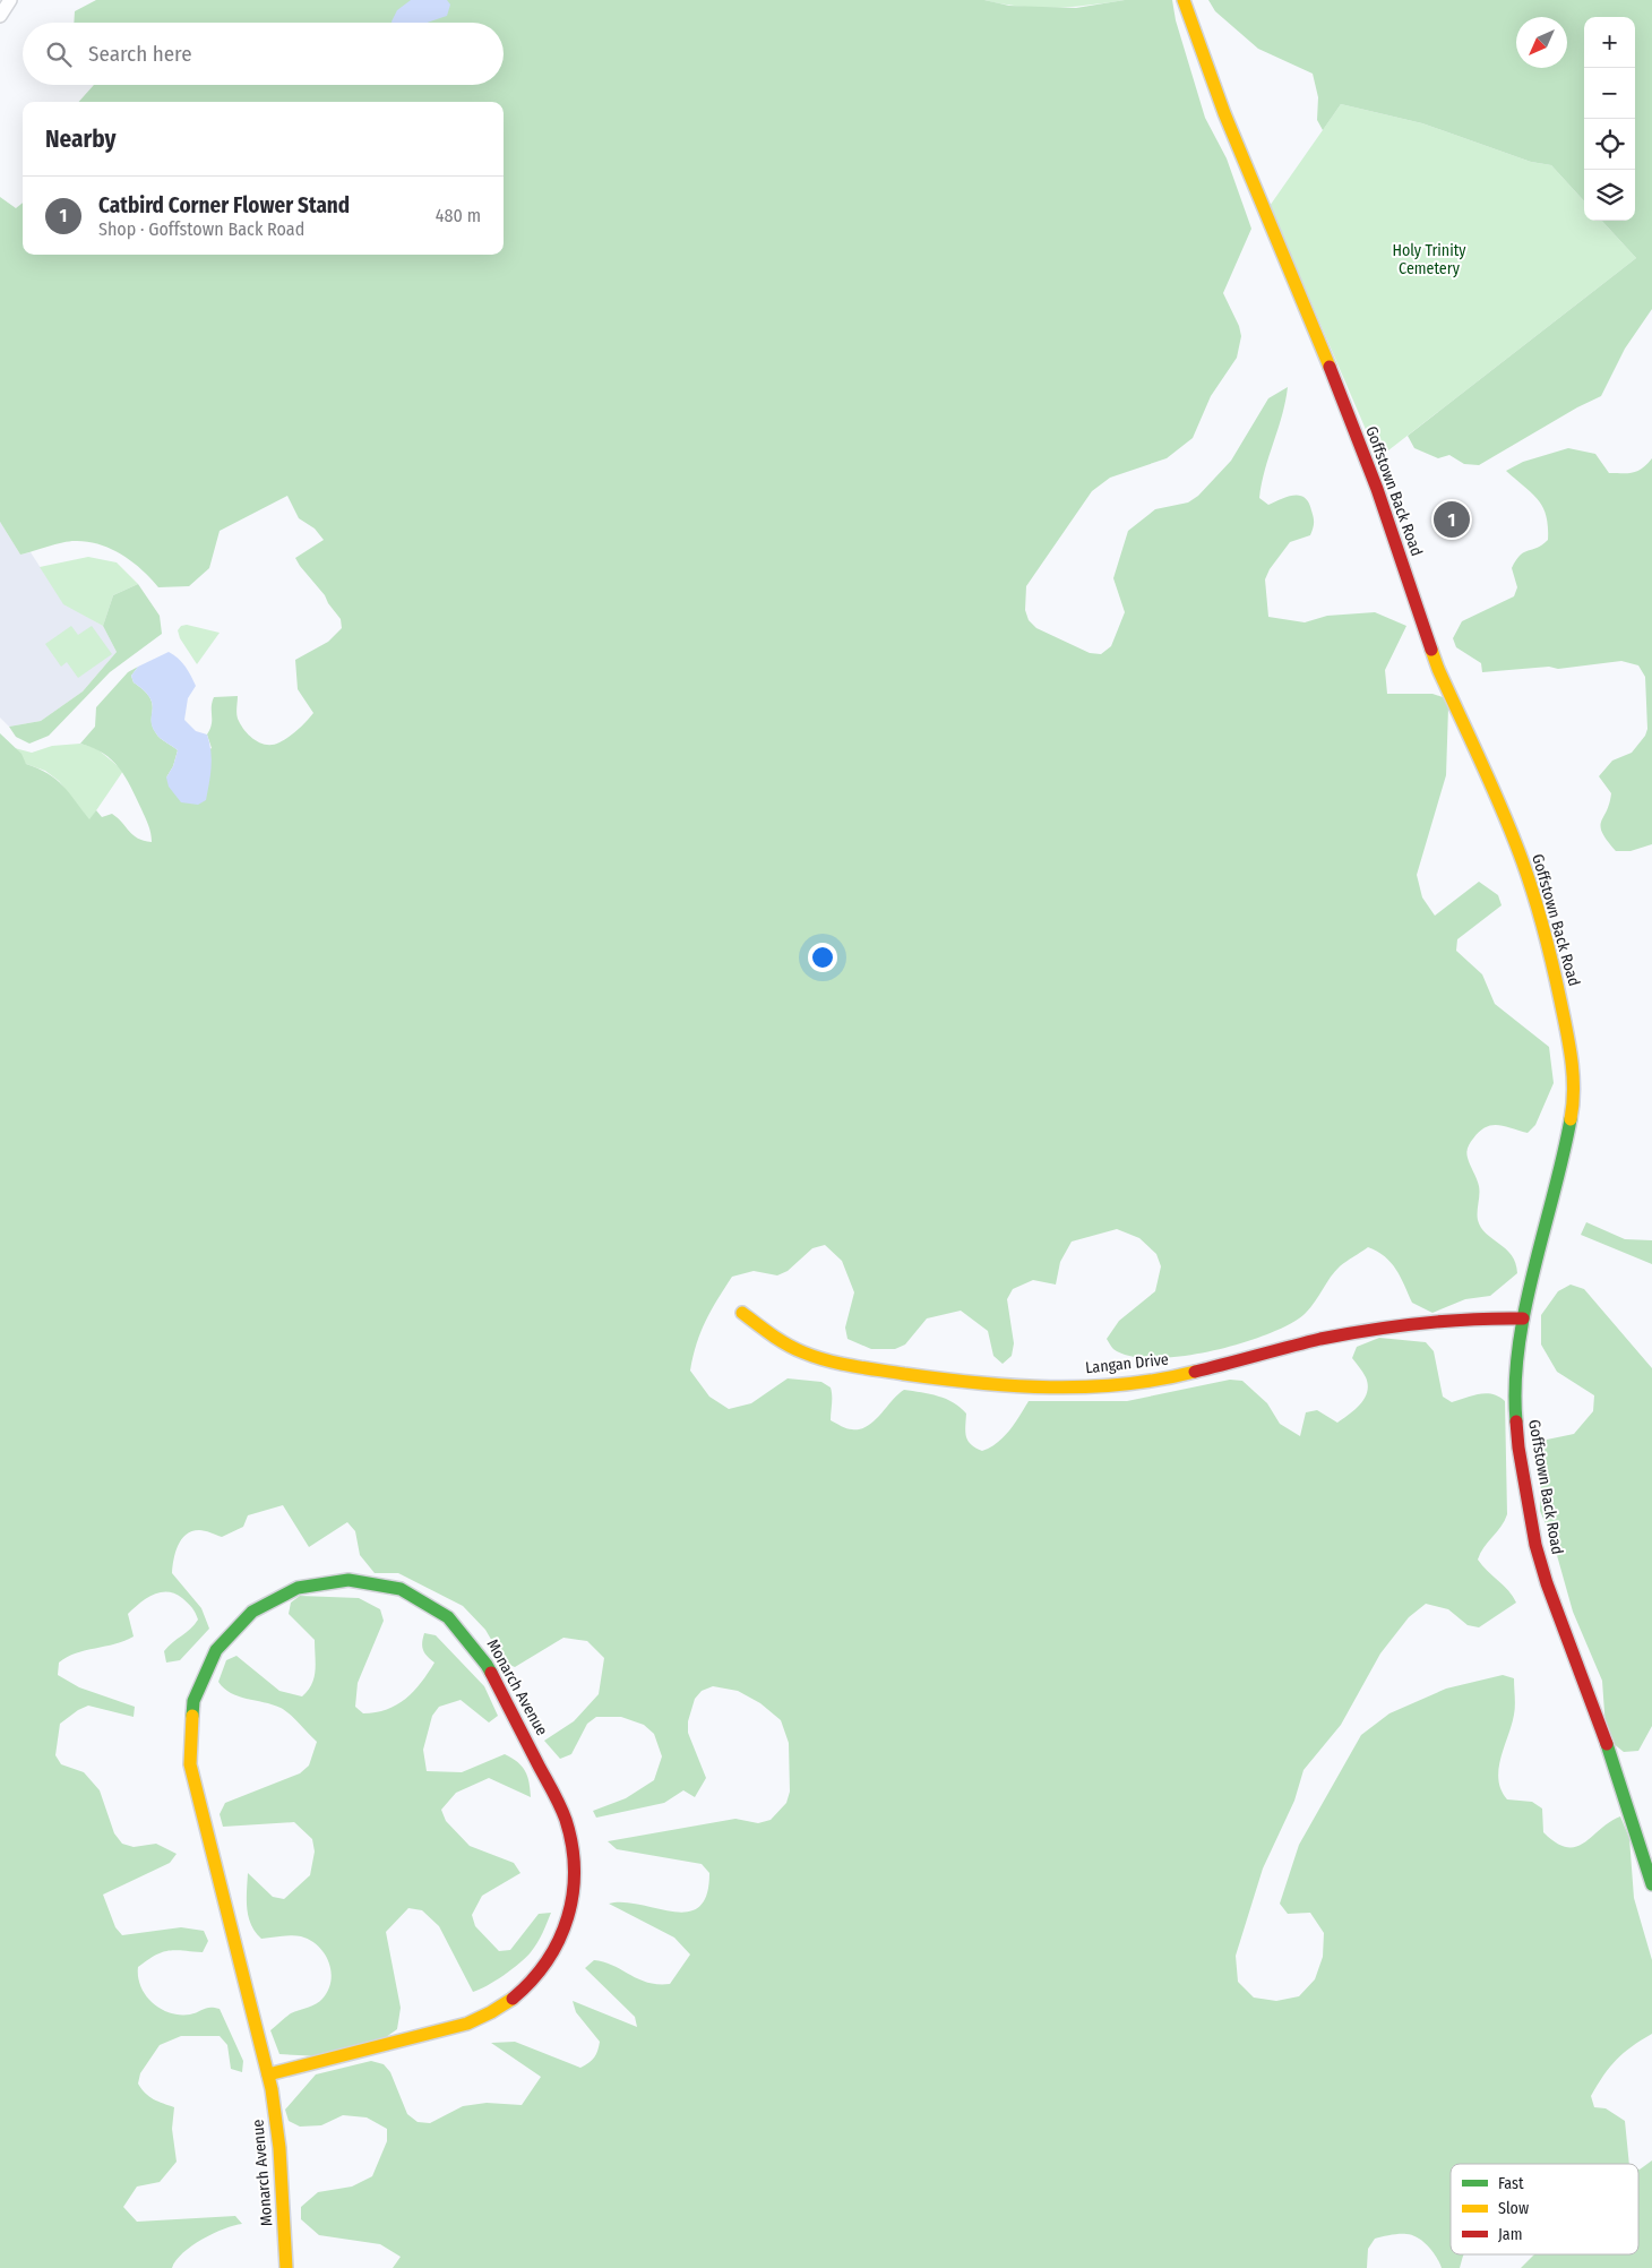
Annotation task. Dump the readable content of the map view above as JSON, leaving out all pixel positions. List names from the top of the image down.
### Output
{
  "streets": {
    "street": ["Goffstown Back Road", "Langan Drive", "Monarch Avenue"]
  },
  "crossings": [
    ["Goffstown Back Road", "Langan Drive"]
  ],
  "parks": ["Holy Trinity Cemetery"],
  "legend": ["Fast", "Slow", "Jam"],
  "north": "bottom left",
  "page": {
    "map_buttons": ["+", "−"],
    "search": "Search here",
    "heading": "Nearby",
    "list": [
      {
        "mark": "1",
        "name": "Catbird Corner Flower Stand",
        "note": "Shop · Goffstown Back Road",
        "value": "480 m"
      }
    ],
    "pins": "1"
  }
}
